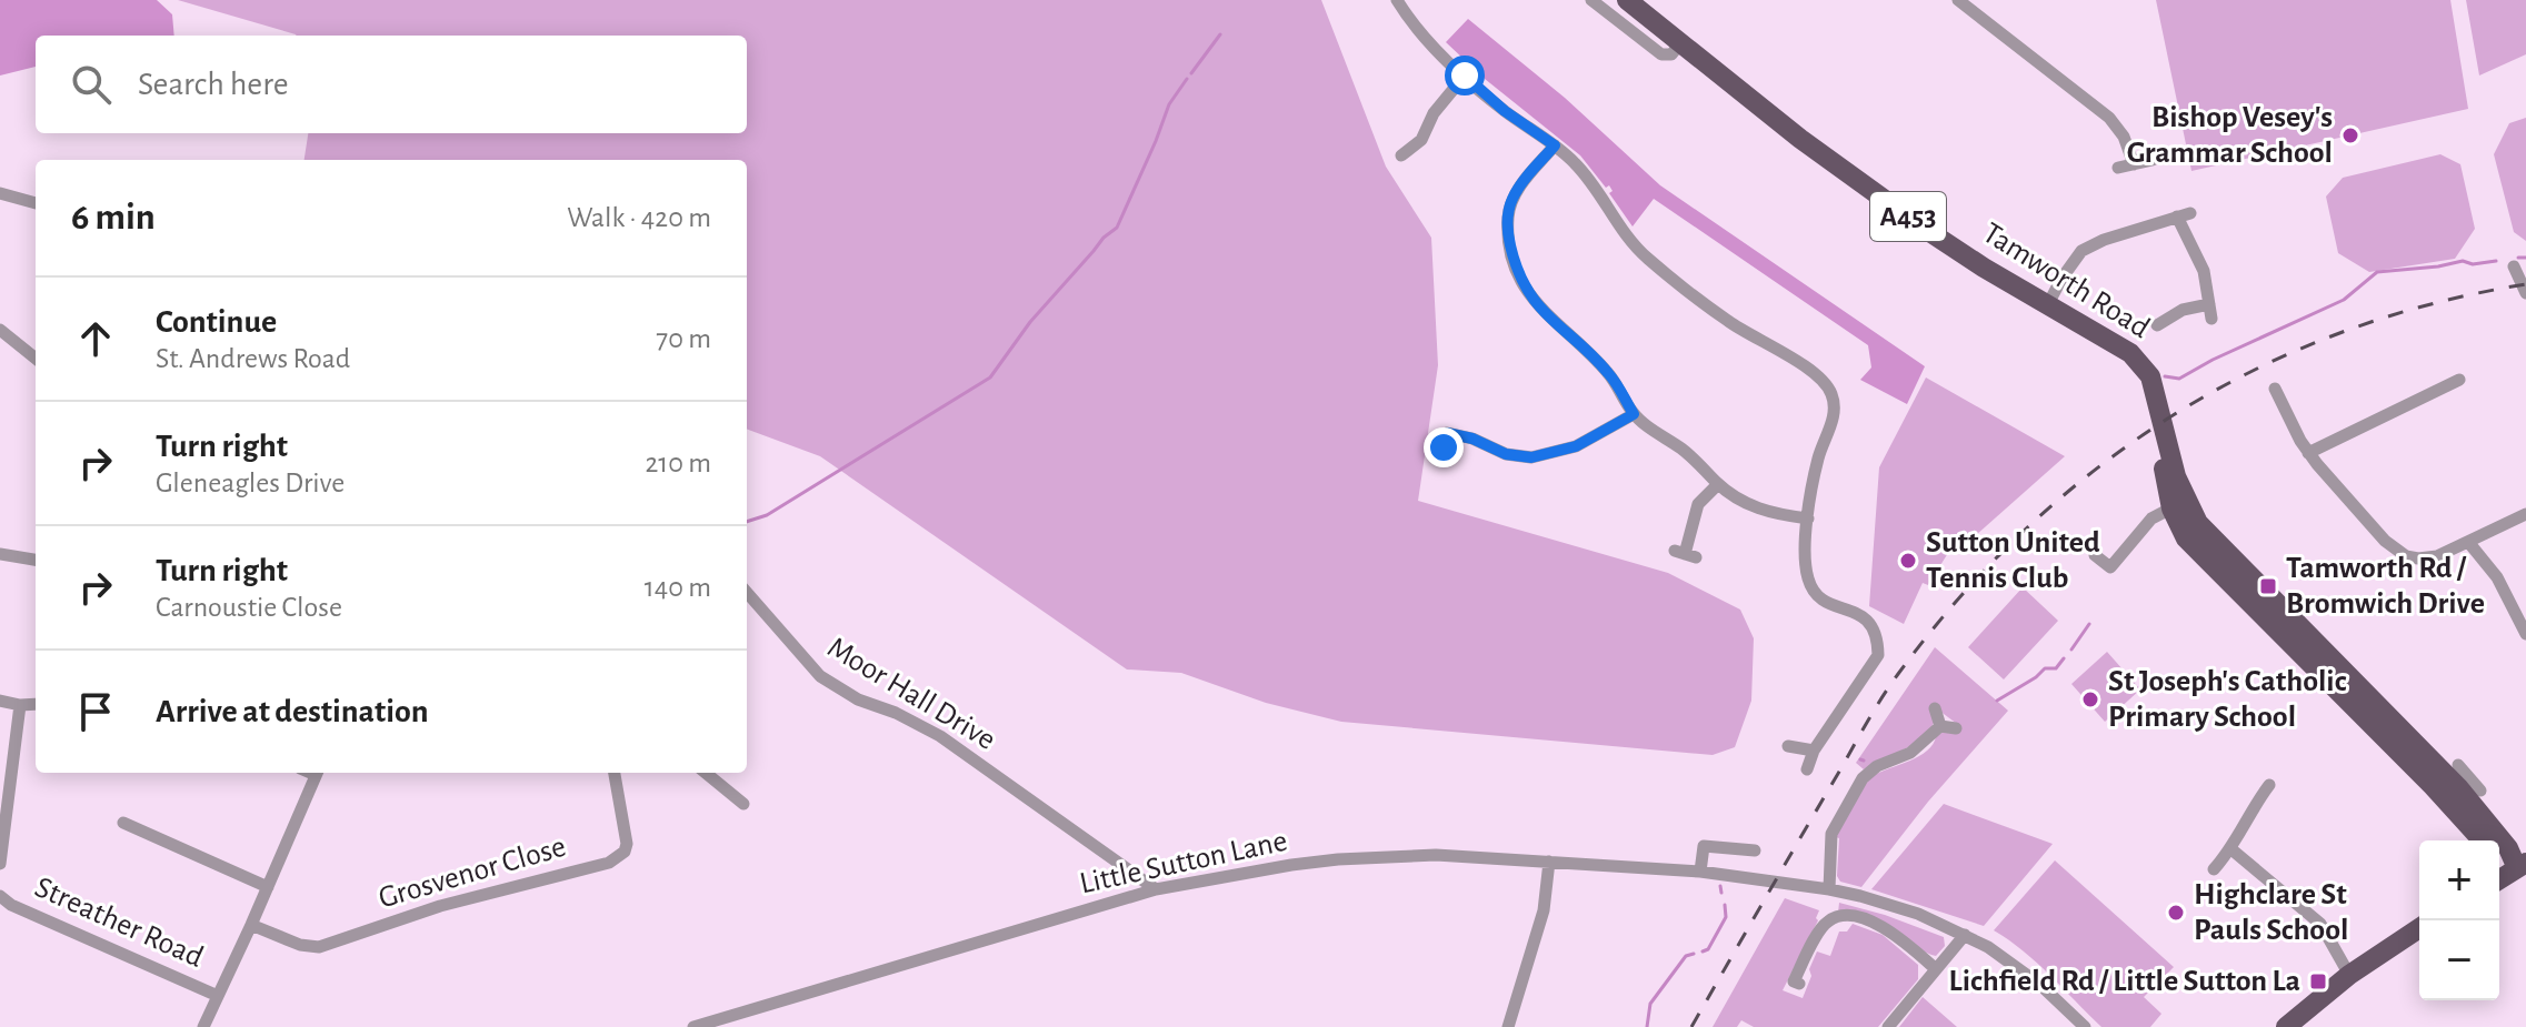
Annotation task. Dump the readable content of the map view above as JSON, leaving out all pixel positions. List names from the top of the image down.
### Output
{
  "streets": {
    "main road": ["A453", "Tamworth Road"],
    "street": [
      "Moor Hall Drive",
      "Little Sutton Lane",
      "Grosvenor Close",
      "Streather Road"
    ]
  },
  "crossings": [
    ["Moor Hall Drive", "Little Sutton Lane"]
  ],
  "places": {
    "other": [
      "Bishop Vesey's Grammar School",
      "Sutton United Tennis Club",
      "St Joseph's Catholic Primary School",
      "Highclare St Pauls School"
    ],
    "transit": ["Tamworth Rd / Bromwich Drive", "Lichfield Rd / Little Sutton La"]
  },
  "page": {
    "search": "Search here",
    "heading": ["6 min", "Walk · 420 m"],
    "list": [
      ["Continue", "St. Andrews Road", "70 m"],
      ["Turn right", "Gleneagles Drive", "210 m"],
      ["Turn right", "Carnoustie Close", "140 m"],
      "Arrive at destination"
    ],
    "map_buttons": ["+", "−"]
  }
}
